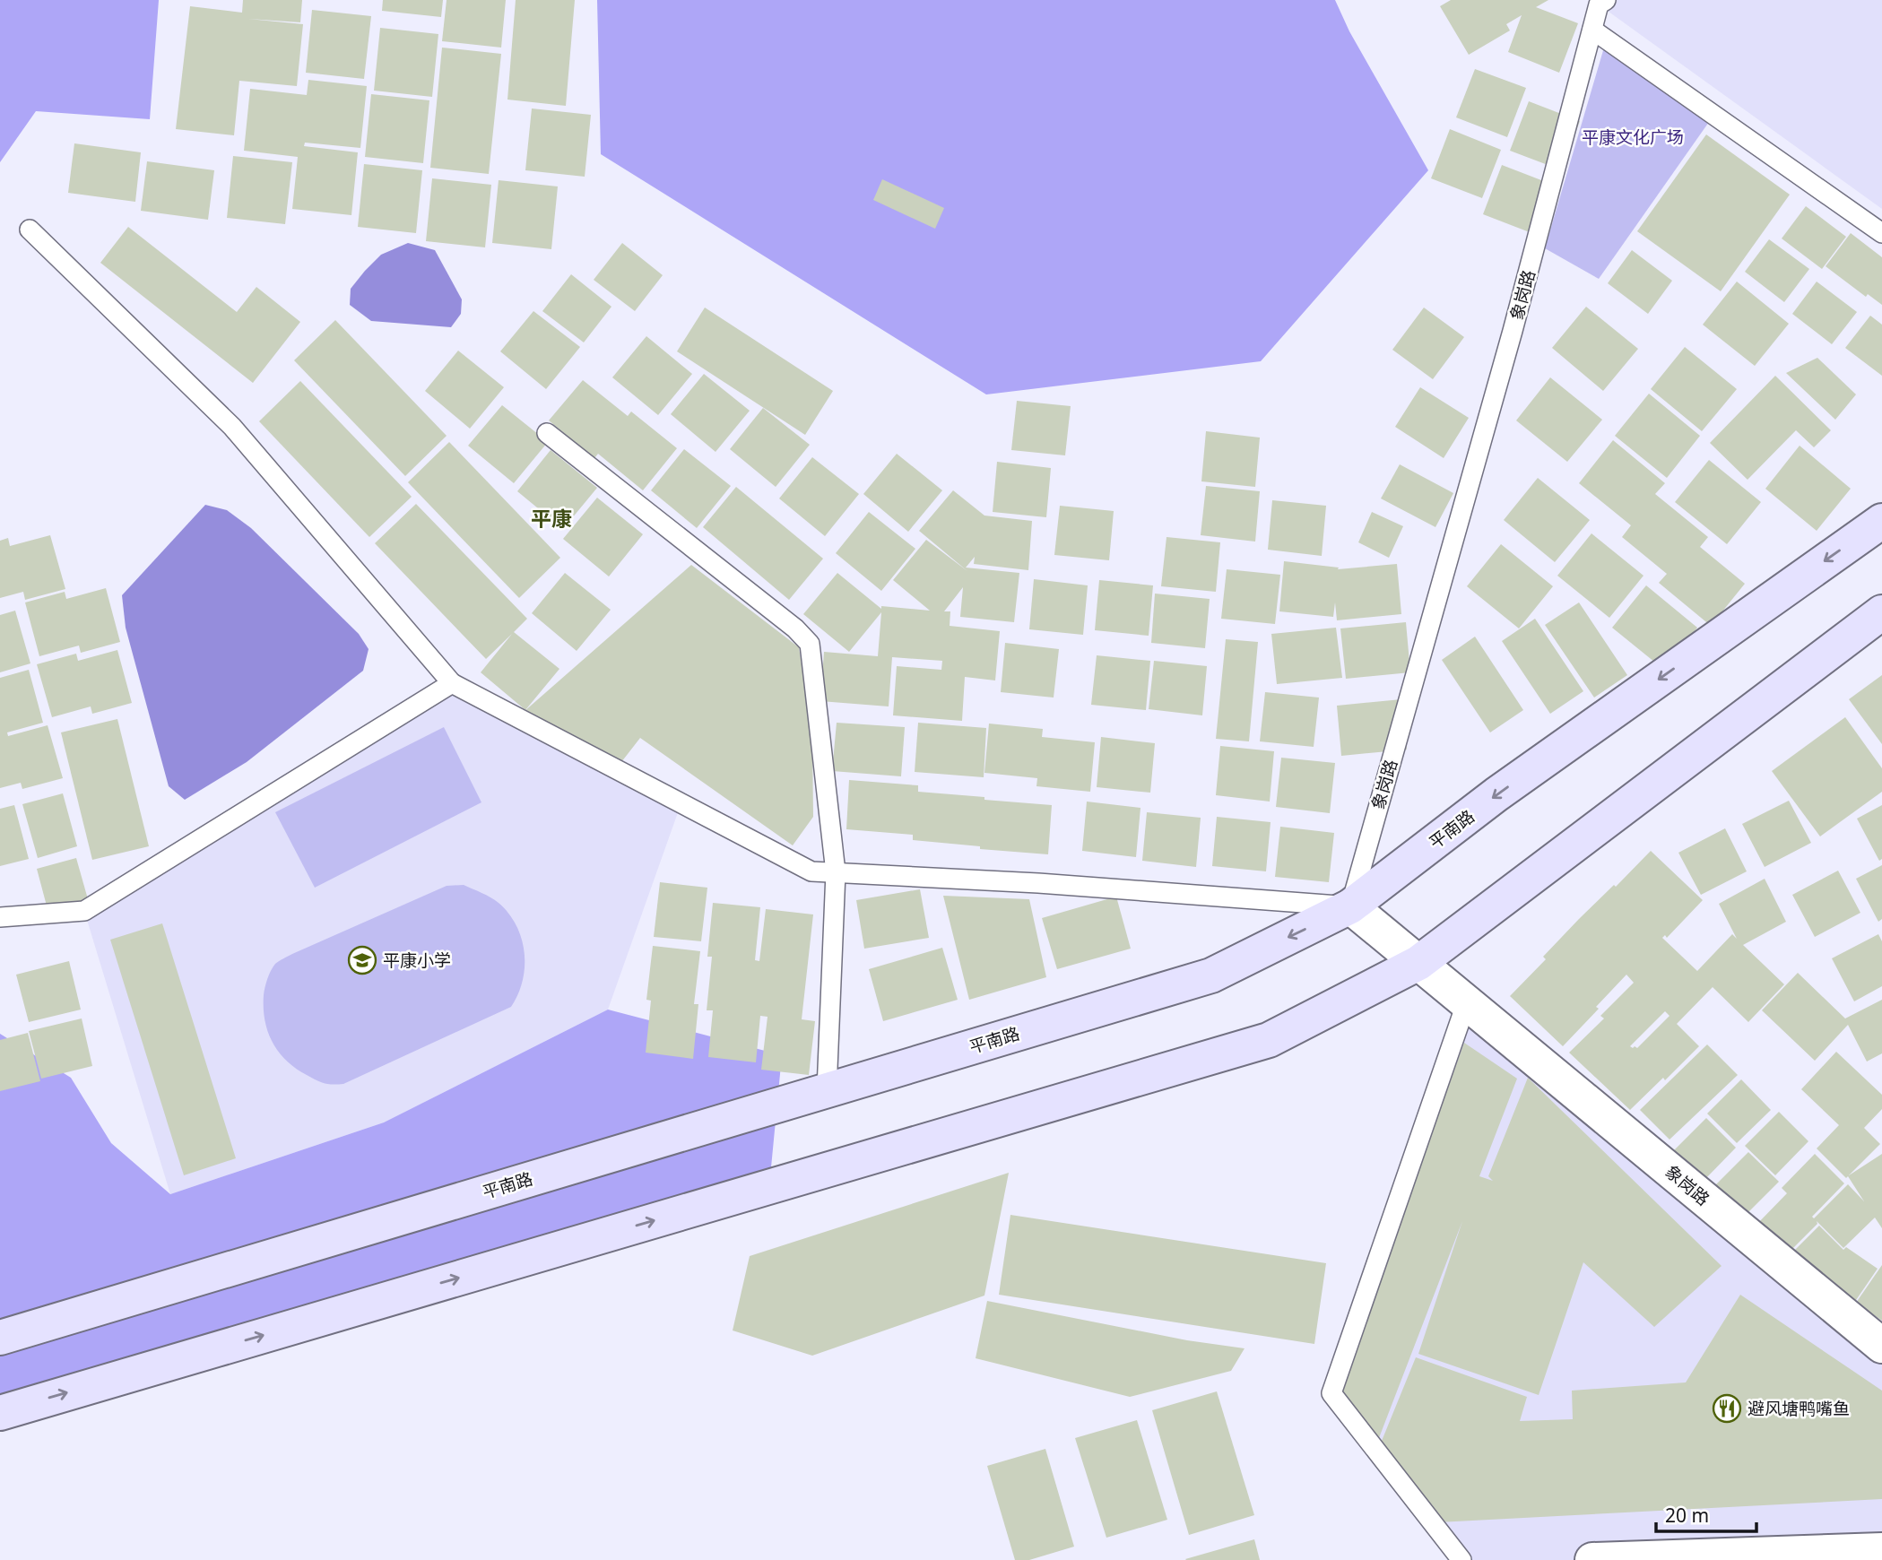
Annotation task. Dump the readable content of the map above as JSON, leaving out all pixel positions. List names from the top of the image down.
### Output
{
  "streets": {
    "main road": ["平南路"],
    "street": ["象岗路"]
  },
  "crossings": [
    ["象岗路", "平南路"]
  ],
  "districts": ["平康"],
  "parks": ["平康文化广场"],
  "places": {
    "school or university": ["平康小学"],
    "restaurant": ["避风塘鸭嘴鱼"]
  },
  "scale_bar": "20 m"
}
